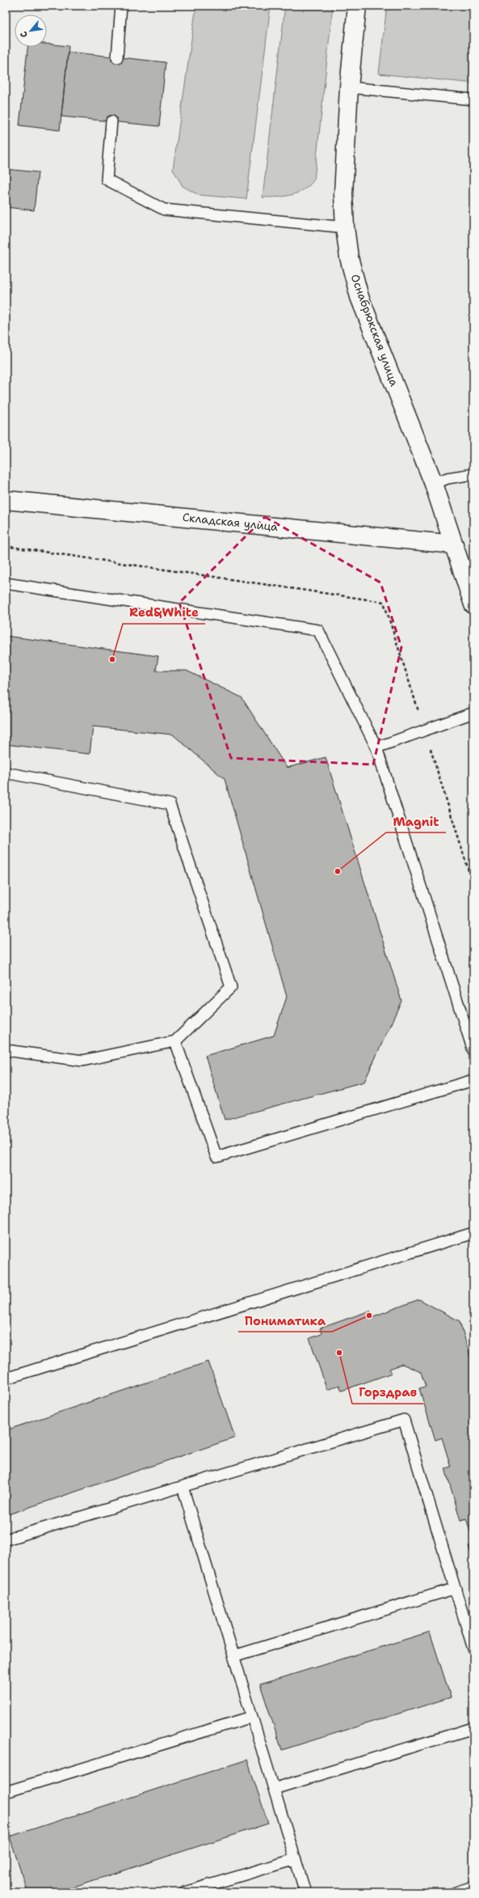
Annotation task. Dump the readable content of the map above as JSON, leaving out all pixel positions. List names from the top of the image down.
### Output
{
  "streets": {
    "street": ["Оснабрюкская улица", "Складская улица"]
  },
  "crossings": [
    ["Оснабрюкская улица", "Складская улица"]
  ],
  "places": [
    "Red&White",
    "Magnit",
    "Пониматика",
    "Горздрав"
  ],
  "north": "bottom left"
}
